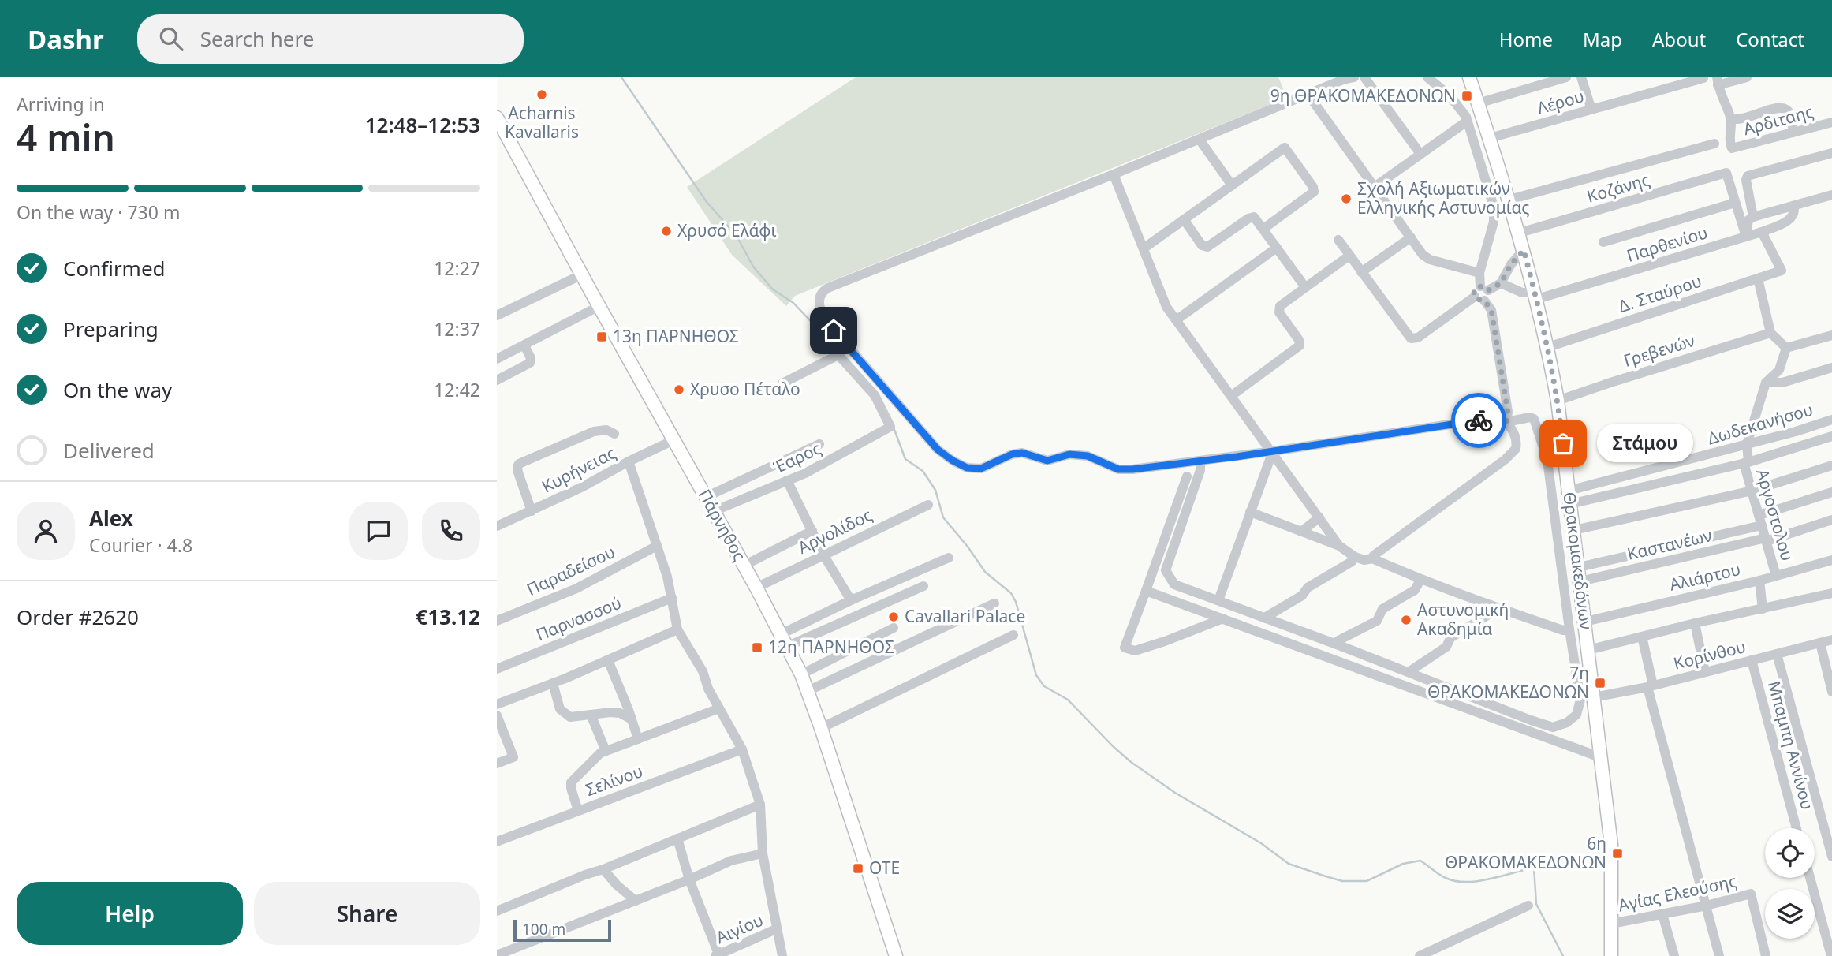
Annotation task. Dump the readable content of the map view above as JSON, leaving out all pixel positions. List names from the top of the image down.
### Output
{
  "streets": {
    "main road": ["Πάρνηθος", "Θρακομακεδόνων"],
    "street": [
      "Λέρου",
      "Αρδιταης",
      "Κοζάνης",
      "Παρθενίου",
      "Δ. Σταύρου",
      "Γρεβενών",
      "Δωδεκανήσου",
      "Έαρος",
      "Κυρήνειας",
      "Αργοστολου",
      "Αργολίδος",
      "Καστανέων",
      "Παραδείσου",
      "Αλιάρτου",
      "Παρνασσού",
      "Κορίνθου",
      "Μπαμπη Αννίνου",
      "Σελίνου",
      "Αγίας Ελεούσης",
      "Αιγίου"
    ]
  },
  "crossings": [
    ["Λέρου", "Θρακομακεδόνων"],
    ["Κοζάνης", "Θρακομακεδόνων"],
    ["Παρθενίου", "Δ. Σταύρου"],
    ["Παρθενίου", "Θρακομακεδόνων"],
    ["Δ. Σταύρου", "Θρακομακεδόνων"],
    ["Γρεβενών", "Θρακομακεδόνων"],
    ["Δωδεκανήσου", "Αργοστολου"],
    ["Δωδεκανήσου", "Θρακομακεδόνων"],
    ["Έαρος", "Πάρνηθος"],
    ["Κυρήνειας", "Πάρνηθος"],
    ["Αργοστολου", "Καστανέων"],
    ["Αργοστολου", "Αλιάρτου"],
    ["Πάρνηθος", "Αργολίδος"],
    ["Καστανέων", "Θρακομακεδόνων"],
    ["Θρακομακεδόνων", "Αλιάρτου"],
    ["Θρακομακεδόνων", "Κορίνθου"],
    ["Θρακομακεδόνων", "Αγίας Ελεούσης"],
    ["Κορίνθου", "Μπαμπη Αννίνου"]
  ],
  "places": {
    "other": [
      "Acharnis Kavallaris",
      "Σχολή Αξιωματικών Ελληνικής Αστυνομίας",
      "Χρυσό Ελάφι",
      "Χρυσο Πέταλο",
      "Στάμου",
      "Cavallari Palace",
      "Αστυνομική Ακαδημία"
    ],
    "transit": [
      "9η ΘΡΑΚΟΜΑΚΕΔΟΝΩΝ",
      "13η ΠΑΡΝΗΘΟΣ",
      "12η ΠΑΡΝΗΘΟΣ",
      "7η ΘΡΑΚΟΜΑΚΕΔΟΝΩΝ",
      "6η ΘΡΑΚΟΜΑΚΕΔΟΝΩΝ",
      "ΟΤΕ"
    ]
  },
  "scale_bar": "100 m",
  "page": {
    "header": "Dashr",
    "search": "Search here",
    "nav": [
      "Home",
      "Map",
      "About",
      "Contact"
    ],
    "heading": ["4 min", "Arriving in", "12:48–12:53"],
    "panel": [
      "Alex",
      "Courier · 4.8",
      "Order #2620",
      "€13.12"
    ],
    "bar": "On the way · 730 m",
    "list": [
      ["Confirmed", "12:27"],
      ["Preparing", "12:37"],
      ["On the way", "12:42"],
      "Delivered"
    ],
    "bubble": "Στάμου",
    "buttons": ["Help", "Share"],
    "scale": "100 m"
  }
}
